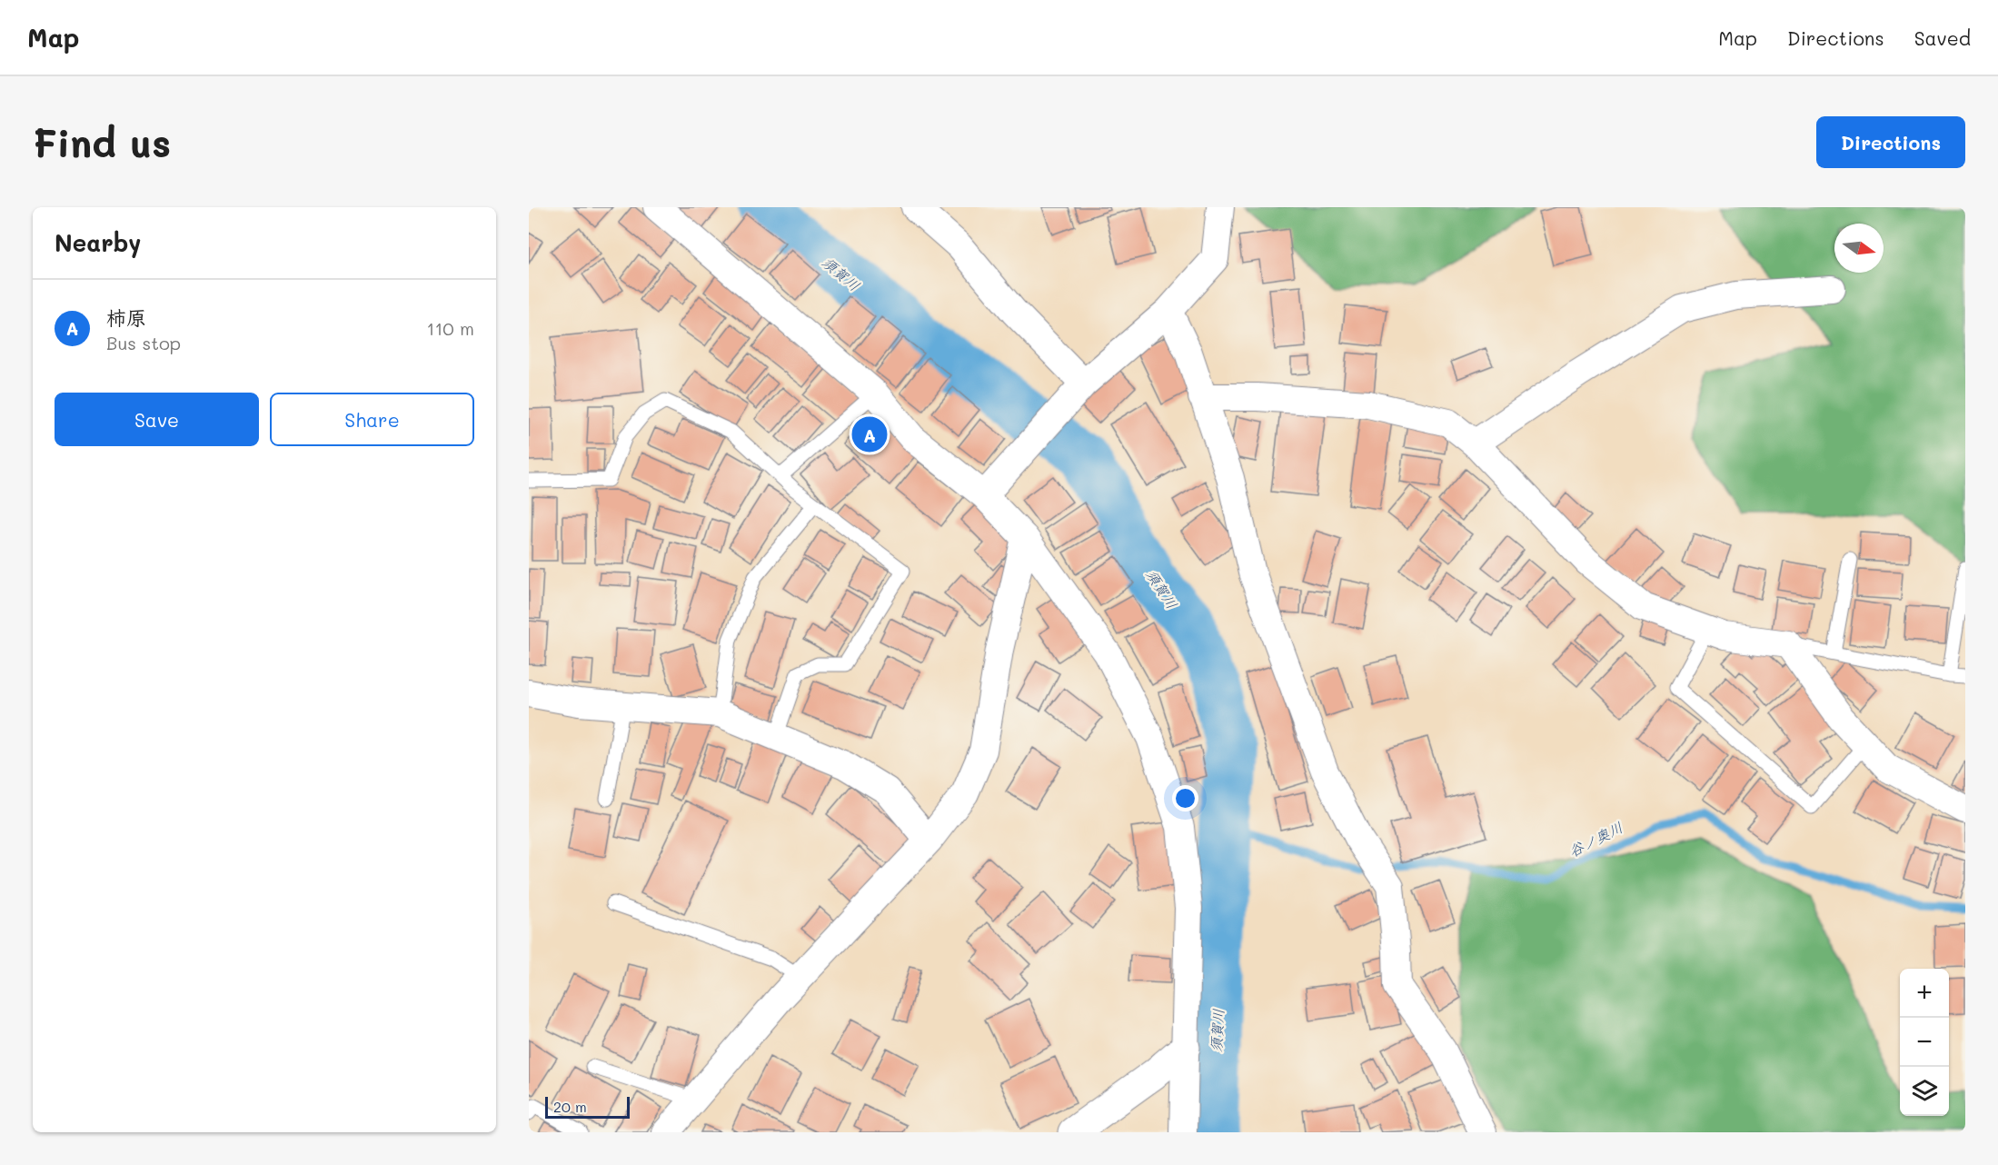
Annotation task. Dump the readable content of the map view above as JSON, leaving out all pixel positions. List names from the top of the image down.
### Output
{
  "water": ["須賀川", "谷ノ奥川"],
  "scale_bar": "20 m",
  "north": "right",
  "page": {
    "header": "Map",
    "nav": ["Map", "Directions", "Saved"],
    "buttons": [
      "Directions",
      ["Save", "Share"]
    ],
    "title": "Find us",
    "heading": "Nearby",
    "list": [
      {
        "mark": "A",
        "name": "柿原",
        "note": "Bus stop",
        "value": "110 m"
      }
    ],
    "pins": "A",
    "map_buttons": ["+", "−"],
    "scale": "20 m"
  }
}
